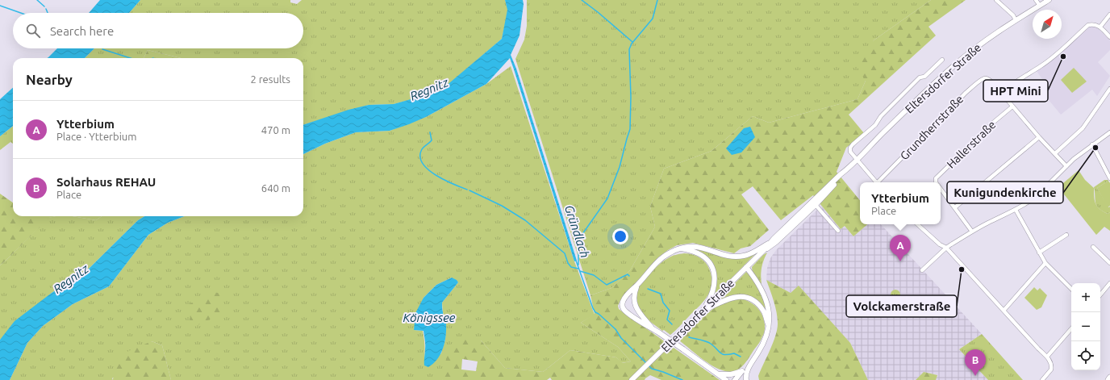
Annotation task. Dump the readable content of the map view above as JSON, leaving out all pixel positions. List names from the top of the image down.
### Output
{
  "streets": {
    "main road": ["Eltersdorfer Straße"],
    "street": ["Grundherrstraße", "Hallerstraße"]
  },
  "water": ["Regnitz", "Gründlach", "Königssee"],
  "places": ["HPT Mini", "Kunigundenkirche", "Volckamerstraße"],
  "north": "top right",
  "page": {
    "search": "Search here",
    "heading": ["Nearby", "2 results"],
    "list": [
      {
        "mark": "A",
        "name": "Ytterbium",
        "note": "Place · Ytterbium",
        "value": "470 m"
      },
      {
        "mark": "B",
        "name": "Solarhaus REHAU",
        "note": "Place",
        "value": "640 m"
      }
    ],
    "popup": ["Ytterbium", "Place"],
    "pins": ["A", "B"],
    "map_buttons": ["+", "−"]
  }
}
